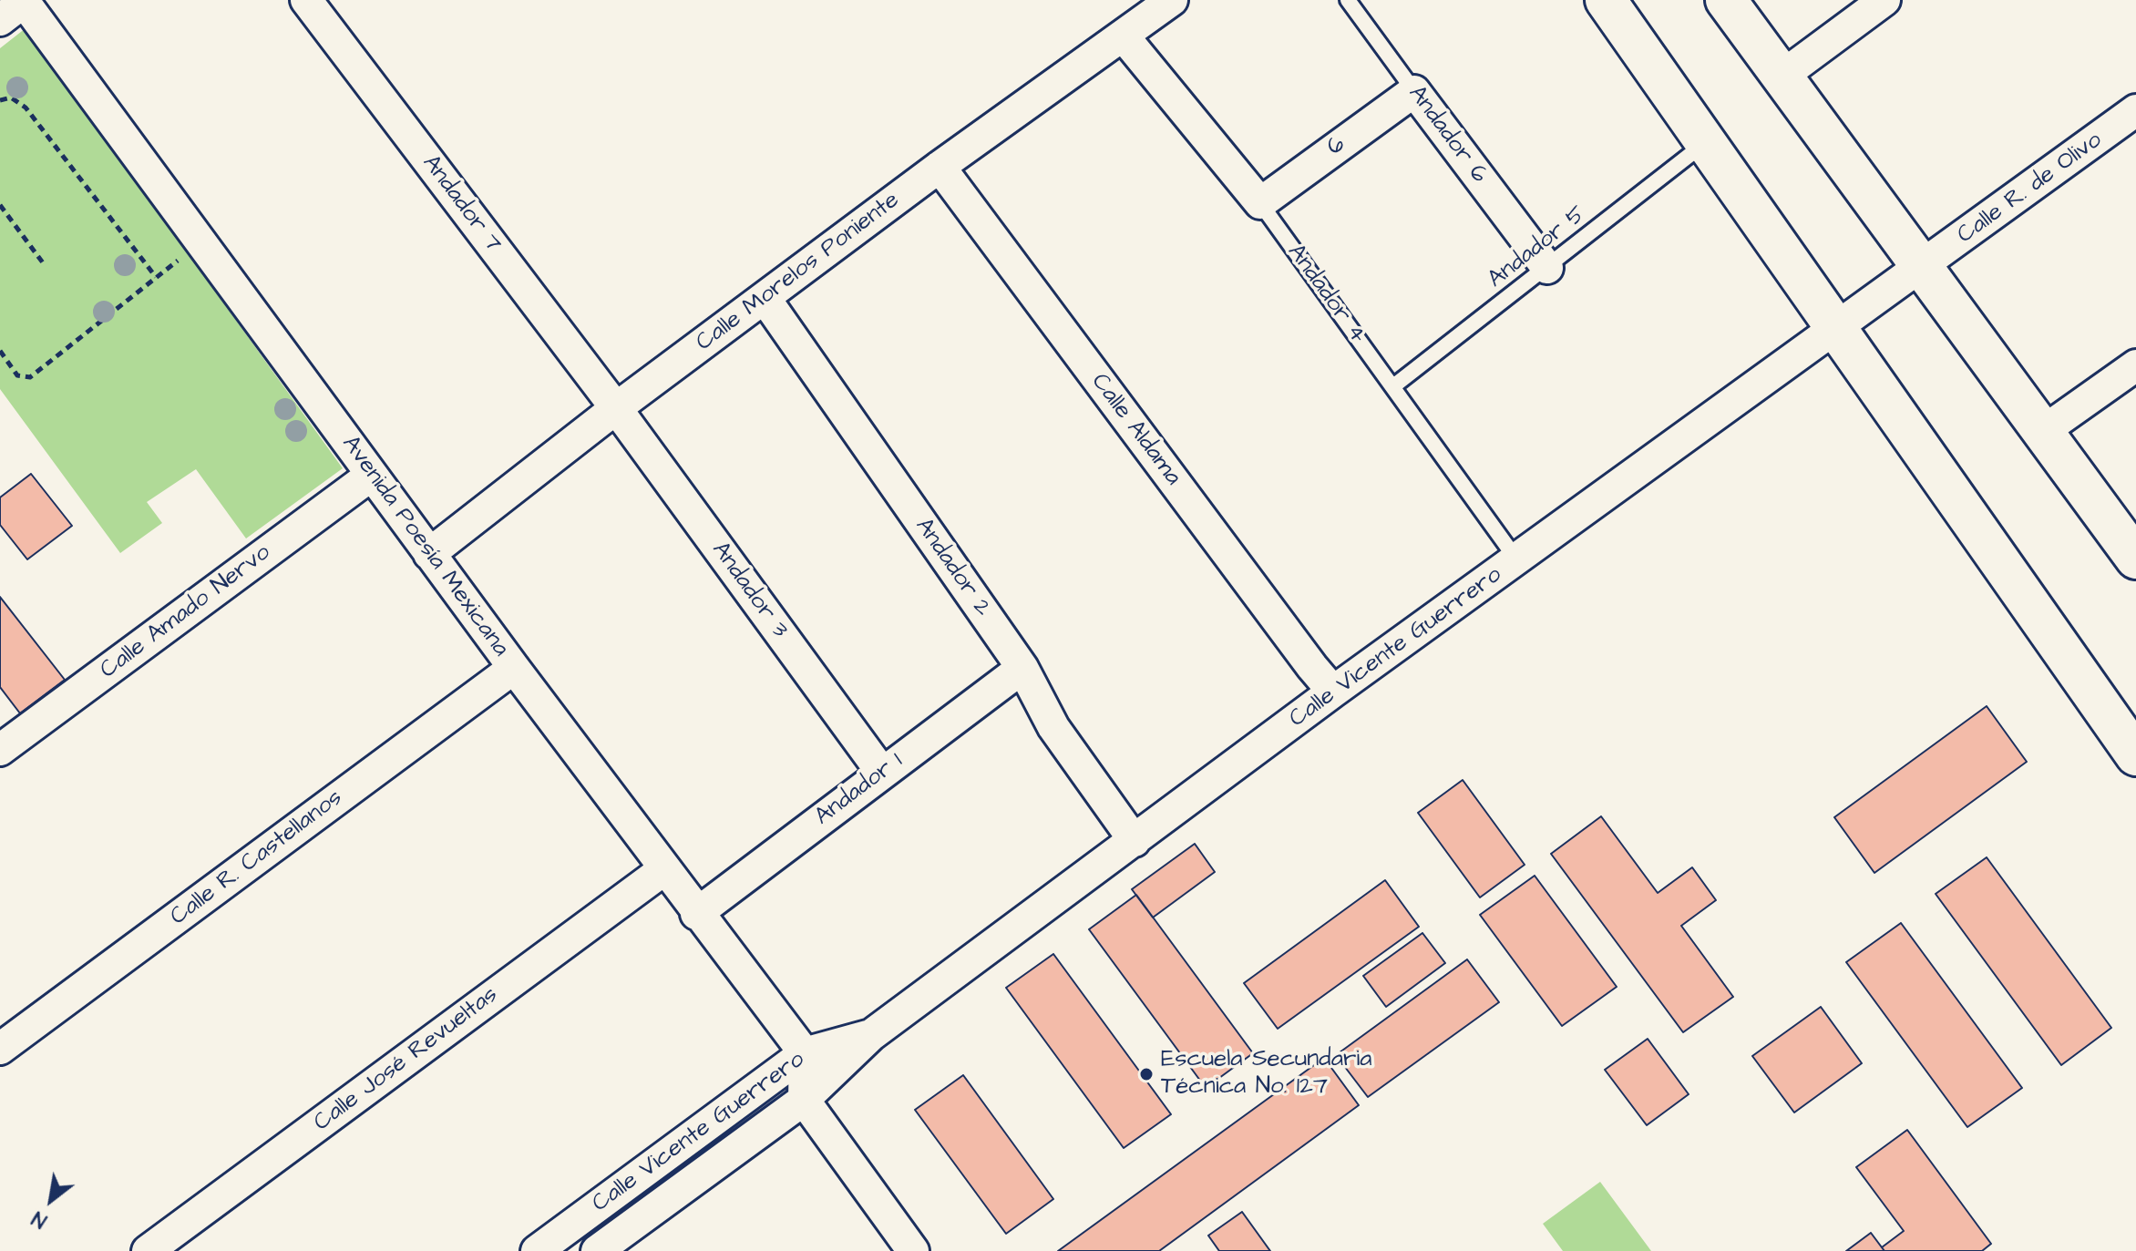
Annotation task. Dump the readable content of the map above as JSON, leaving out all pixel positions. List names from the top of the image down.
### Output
{
  "streets": {
    "street": [
      "Andador 6",
      "6",
      "Calle R. de Olivo",
      "Andador 7",
      "Calle Morelos Poniente",
      "Andador 4",
      "Calle Aldama",
      "Avenida Poesía Mexicana",
      "Andador 2",
      "Andador 3",
      "Calle Amado Nervo",
      "Calle Vicente Guerrero",
      "Andador 1",
      "Calle R. Castellanos",
      "Calle José Revueltas"
    ],
    "lane": ["Andador 5"]
  },
  "crossings": [
    ["Andador 6", "6"],
    ["Andador 6", "Andador 5"],
    ["6", "Andador 4"],
    ["Calle R. de Olivo", "Calle Vicente Guerrero"],
    ["Andador 7", "Calle Morelos Poniente"],
    ["Andador 7", "Andador 3"],
    ["Andador 5", "Andador 4"],
    ["Calle Morelos Poniente", "Andador 4"],
    ["Calle Morelos Poniente", "Calle Aldama"],
    ["Calle Morelos Poniente", "Avenida Poesía Mexicana"],
    ["Calle Morelos Poniente", "Andador 2"],
    ["Calle Morelos Poniente", "Andador 3"],
    ["Andador 4", "Calle Vicente Guerrero"],
    ["Calle Aldama", "Calle Vicente Guerrero"],
    ["Avenida Poesía Mexicana", "Calle Amado Nervo"],
    ["Avenida Poesía Mexicana", "Calle Vicente Guerrero"],
    ["Avenida Poesía Mexicana", "Andador 1"],
    ["Avenida Poesía Mexicana", "Calle R. Castellanos"],
    ["Avenida Poesía Mexicana", "Calle José Revueltas"],
    ["Andador 2", "Calle Vicente Guerrero"],
    ["Andador 2", "Andador 1"],
    ["Andador 3", "Andador 1"]
  ],
  "places": ["Escuela Secundaria Técnica No. 127"],
  "north": "bottom left"
}
